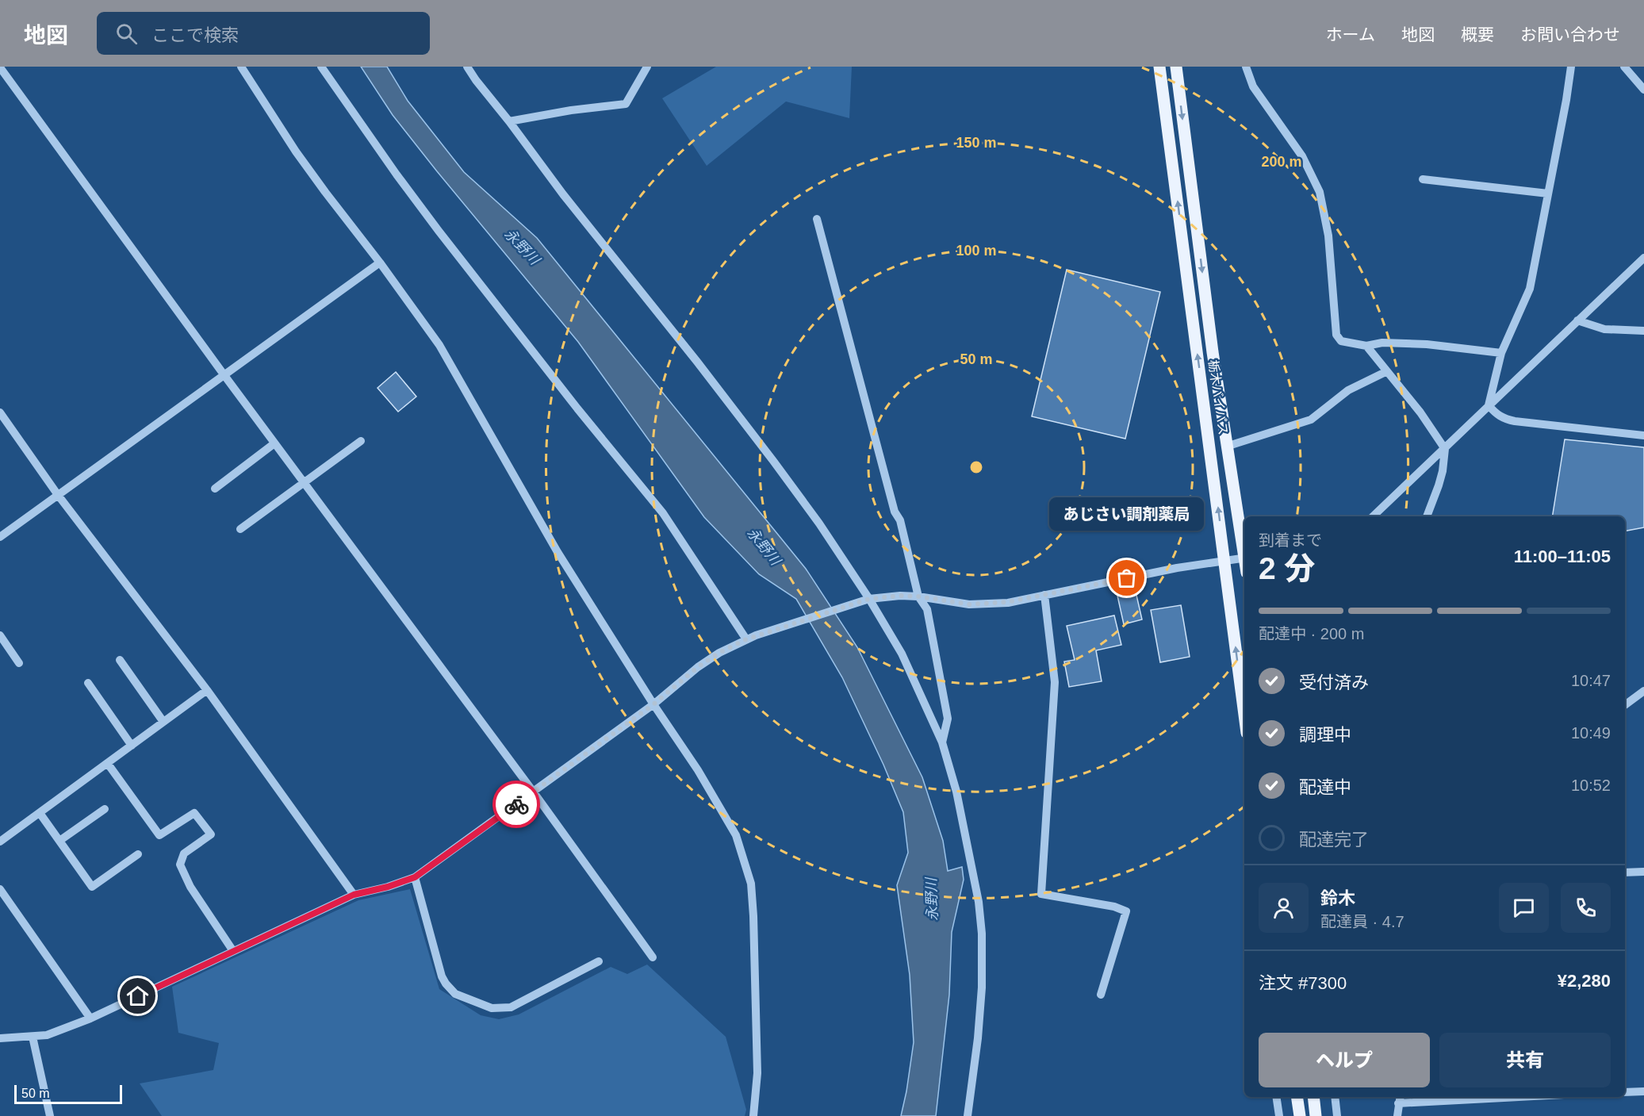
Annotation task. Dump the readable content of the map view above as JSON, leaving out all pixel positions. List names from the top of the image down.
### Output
{
  "streets": {
    "main road": ["栃木バイパス"]
  },
  "water": ["永野川"],
  "places": ["あじさい調剤薬局"],
  "scale_bar": "50 m",
  "page": {
    "header": "地図",
    "search": "ここで検索",
    "nav": [
      "ホーム",
      "地図",
      "概要",
      "お問い合わせ"
    ],
    "bubble": "あじさい調剤薬局",
    "heading": ["2 分", "到着まで", "11:00–11:05"],
    "panel": [
      "鈴木",
      "配達員 · 4.7",
      "注文 #7300",
      "¥2,280"
    ],
    "bar": "配達中 · 200 m",
    "list": [
      ["受付済み", "10:47"],
      ["調理中", "10:49"],
      ["配達中", "10:52"],
      "配達完了"
    ],
    "buttons": ["ヘルプ", "共有"],
    "scale": "50 m"
  },
  "rings": [
    "150 m",
    "200 m",
    "100 m",
    "50 m"
  ]
}
